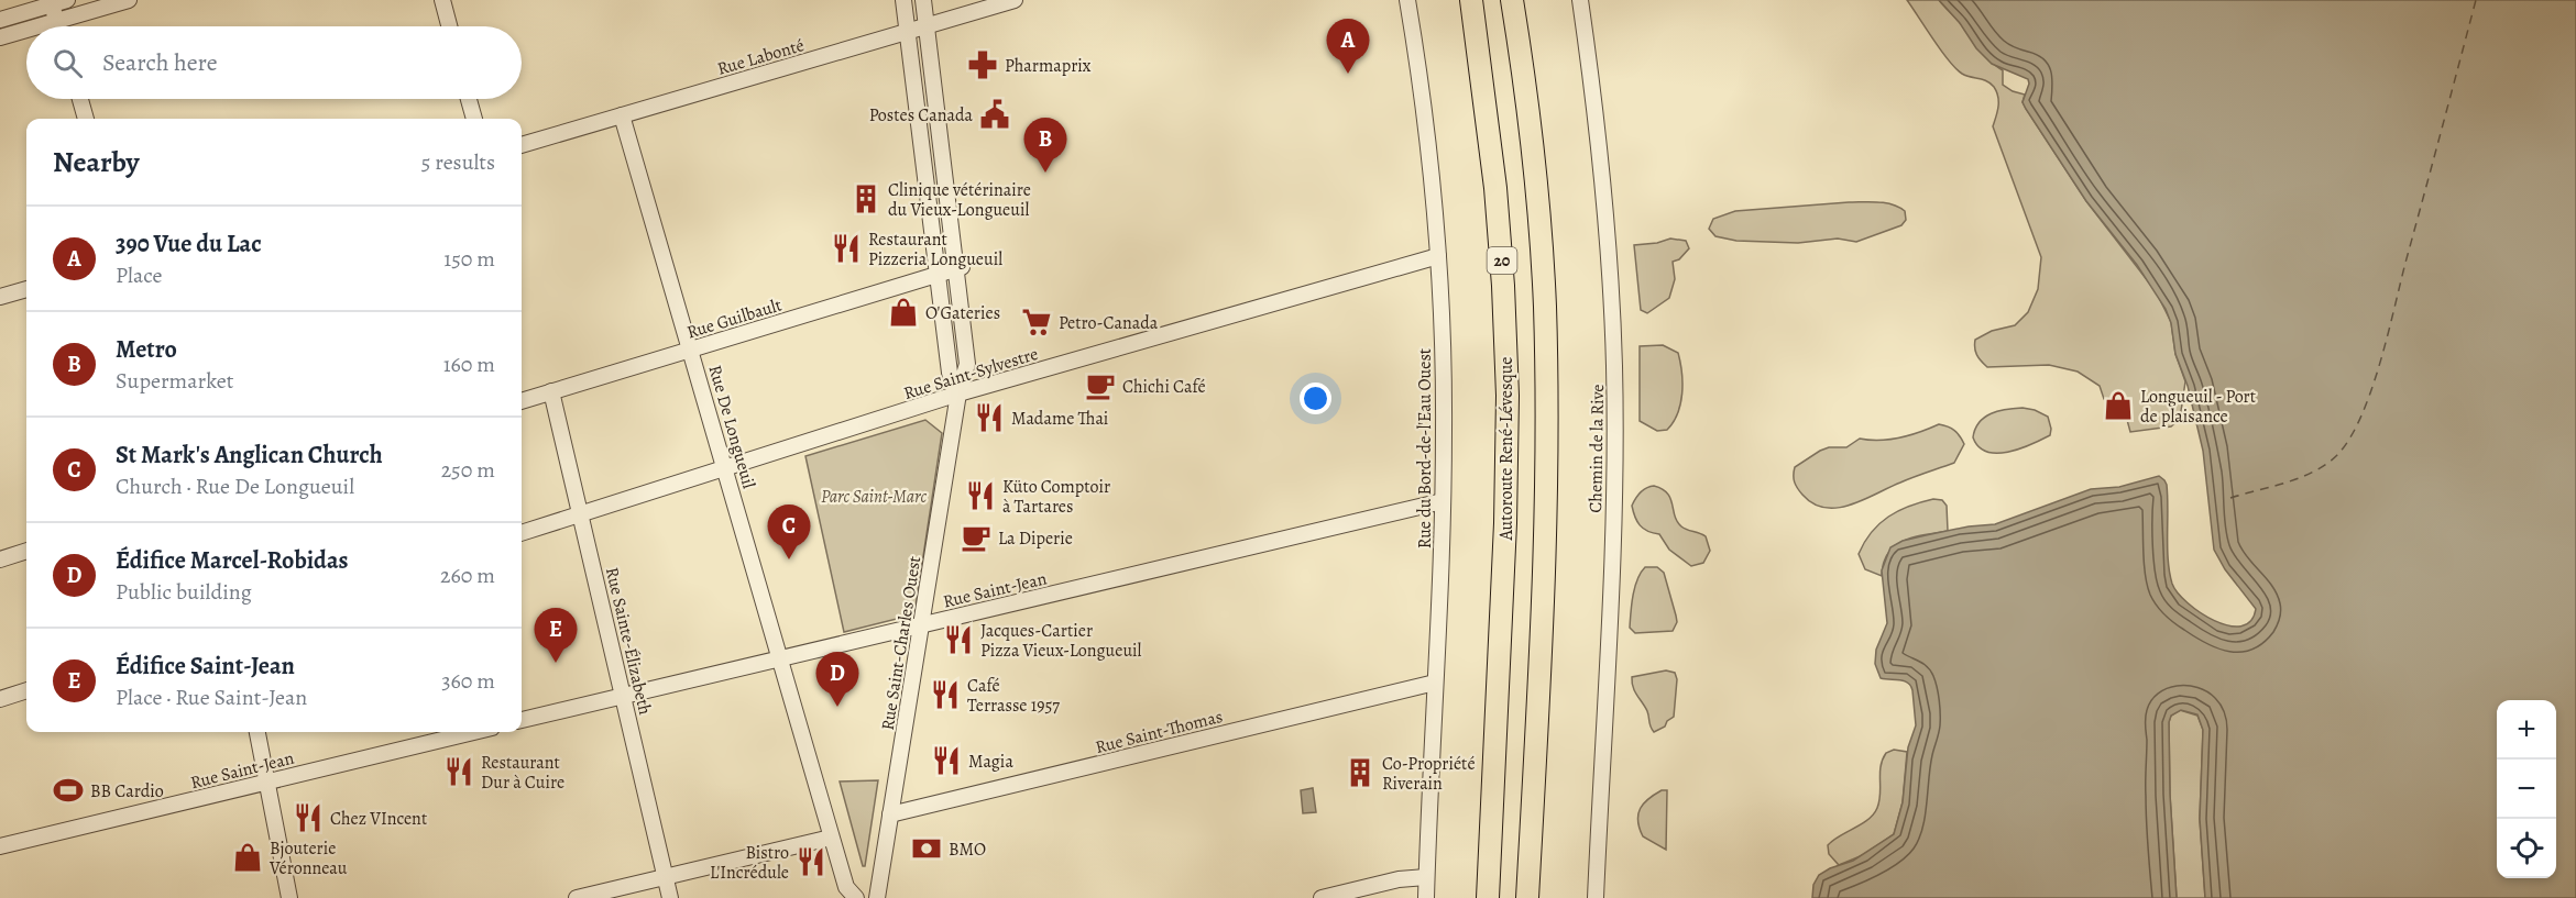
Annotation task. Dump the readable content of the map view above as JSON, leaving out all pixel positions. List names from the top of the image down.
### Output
{
  "streets": {
    "highway": ["20", "Autoroute René-Lévesque"],
    "street": [
      "Rue Labonté",
      "Rue Guilbault",
      "Rue Saint-Sylvestre",
      "Rue De Longueuil",
      "Rue du Bord-de-l'Eau Ouest",
      "Chemin de la Rive",
      "Rue Saint-Jean",
      "Rue Sainte-Élizabeth",
      "Rue Saint-Charles Ouest",
      "Rue Saint-Thomas"
    ]
  },
  "crossings": [
    ["Rue Labonté", "Rue De Longueuil"],
    ["Rue Labonté", "Rue Saint-Charles Ouest"],
    ["Rue Guilbault", "Rue De Longueuil"],
    ["Rue Guilbault", "Rue Sainte-Élizabeth"],
    ["Rue Guilbault", "Rue Saint-Charles Ouest"],
    ["Rue Saint-Sylvestre", "Rue De Longueuil"],
    ["Rue Saint-Sylvestre", "Rue du Bord-de-l'Eau Ouest"],
    ["Rue Saint-Sylvestre", "Rue Sainte-Élizabeth"],
    ["Rue Saint-Sylvestre", "Rue Saint-Charles Ouest"],
    ["Rue De Longueuil", "Rue Saint-Jean"],
    ["Rue du Bord-de-l'Eau Ouest", "Rue Saint-Jean"],
    ["Rue du Bord-de-l'Eau Ouest", "Rue Saint-Thomas"],
    ["Rue Saint-Jean", "Rue Sainte-Élizabeth"],
    ["Rue Saint-Jean", "Rue Saint-Charles Ouest"],
    ["Rue Saint-Charles Ouest", "Rue Saint-Thomas"]
  ],
  "parks": ["Parc Saint-Marc"],
  "places": {
    "pharmacy": ["Pharmaprix"],
    "public building": ["Postes Canada"],
    "building": ["Clinique vétérinaire du Vieux-Longueuil", "Co-Propriété Riverain"],
    "restaurant": [
      "Restaurant Pizzeria Longueuil",
      "Madame Thai",
      "Küto Comptoir à Tartares",
      "Jacques-Cartier Pizza Vieux-Longueuil",
      "Café Terrasse 1957",
      "Magia",
      "Restaurant Dur à Cuire",
      "Chez VIncent",
      "Bistro L'Incrédule"
    ],
    "shop": ["O'Gateries", "Longueuil - Port de plaisance", "Bjouterie Véronneau"],
    "supermarket": ["Petro-Canada"],
    "cafe": ["Chichi Café", "La Diperie"],
    "sports": ["BB Cardio"],
    "bank": ["BMO"]
  },
  "page": {
    "pins": [
      "A",
      "B",
      "C",
      "E",
      "D"
    ],
    "search": "Search here",
    "heading": ["Nearby", "5 results"],
    "list": [
      {
        "mark": "A",
        "name": "390 Vue du Lac",
        "note": "Place",
        "value": "150 m"
      },
      {
        "mark": "B",
        "name": "Metro",
        "note": "Supermarket",
        "value": "160 m"
      },
      {
        "mark": "C",
        "name": "St Mark's Anglican Church",
        "note": "Church · Rue De Longueuil",
        "value": "250 m"
      },
      {
        "mark": "D",
        "name": "Édifice Marcel-Robidas",
        "note": "Public building",
        "value": "260 m"
      },
      {
        "mark": "E",
        "name": "Édifice Saint-Jean",
        "note": "Place · Rue Saint-Jean",
        "value": "360 m"
      }
    ],
    "map_buttons": ["+", "−"]
  }
}
